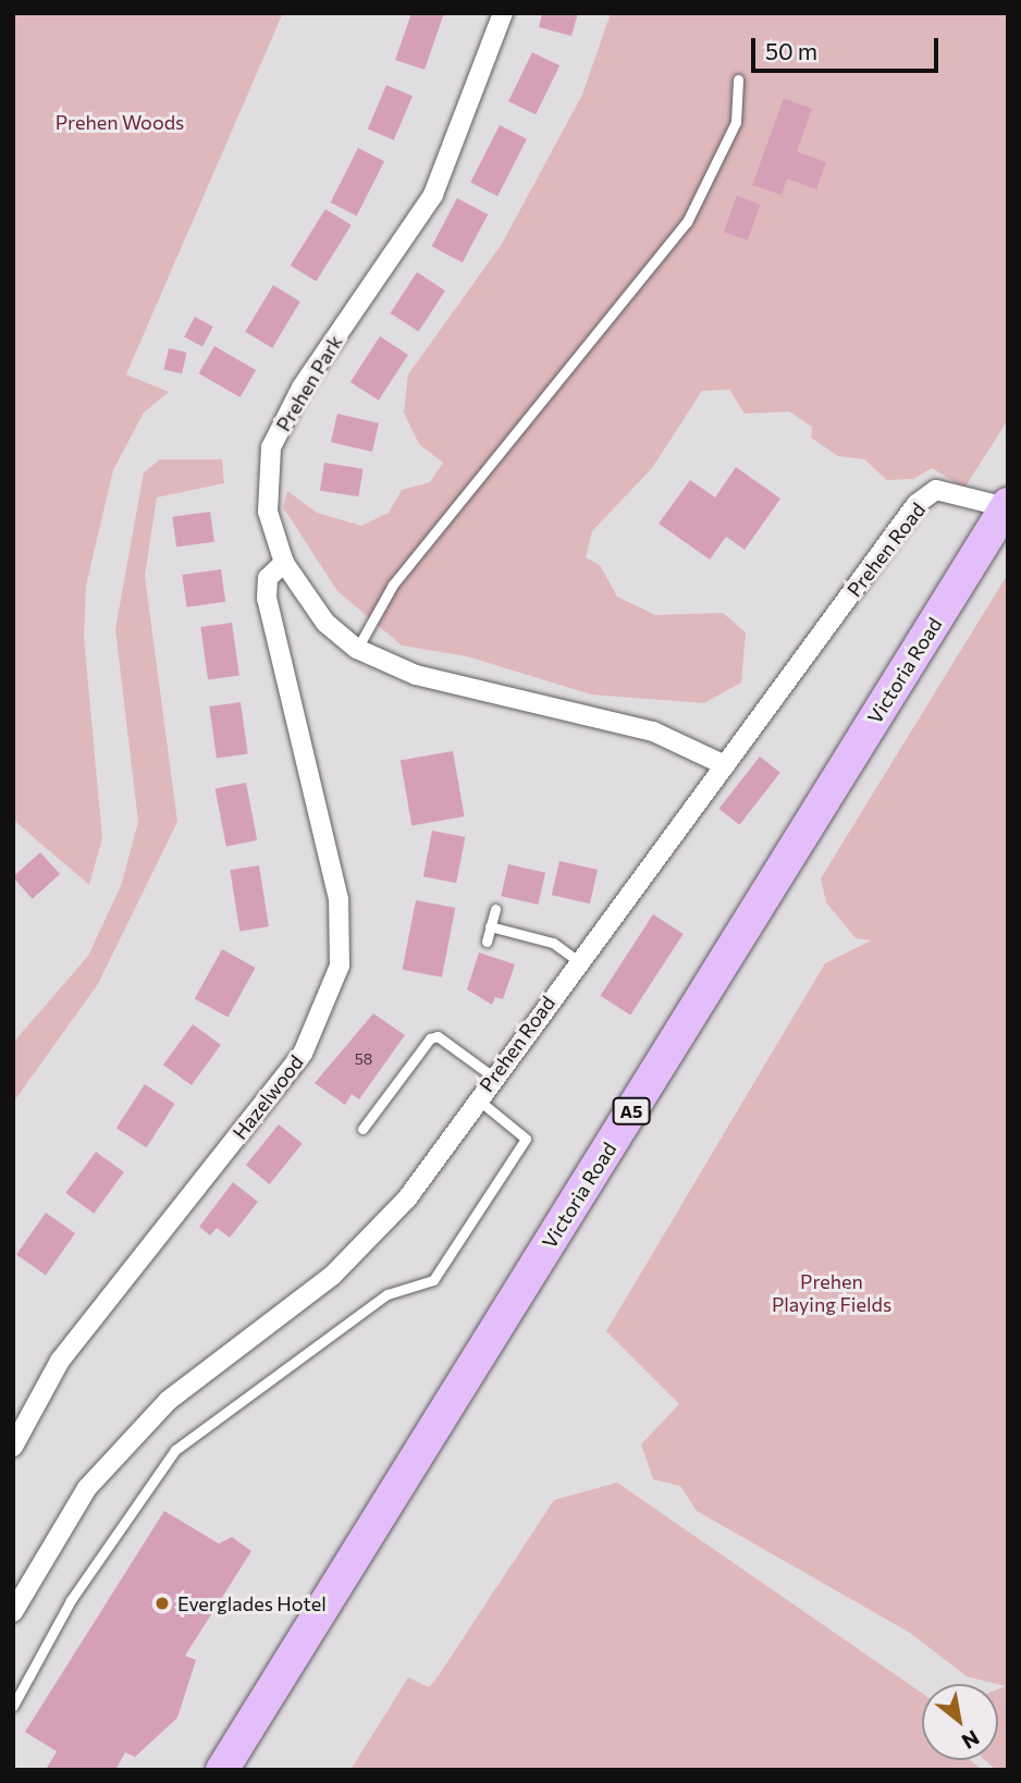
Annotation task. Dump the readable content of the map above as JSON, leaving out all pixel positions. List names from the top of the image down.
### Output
{
  "streets": {
    "highway": ["Victoria Road", "A5"],
    "street": ["Prehen Park", "Prehen Road", "Hazelwood"]
  },
  "crossings": [
    ["Prehen Park", "Prehen Road"],
    ["Prehen Park", "Hazelwood"],
    ["Prehen Road", "Victoria Road"]
  ],
  "parks": ["Prehen Woods", "Prehen Playing Fields"],
  "places": ["Everglades Hotel"],
  "house_numbers": ["58"],
  "scale_bar": "50 m",
  "north": "bottom right"
}
